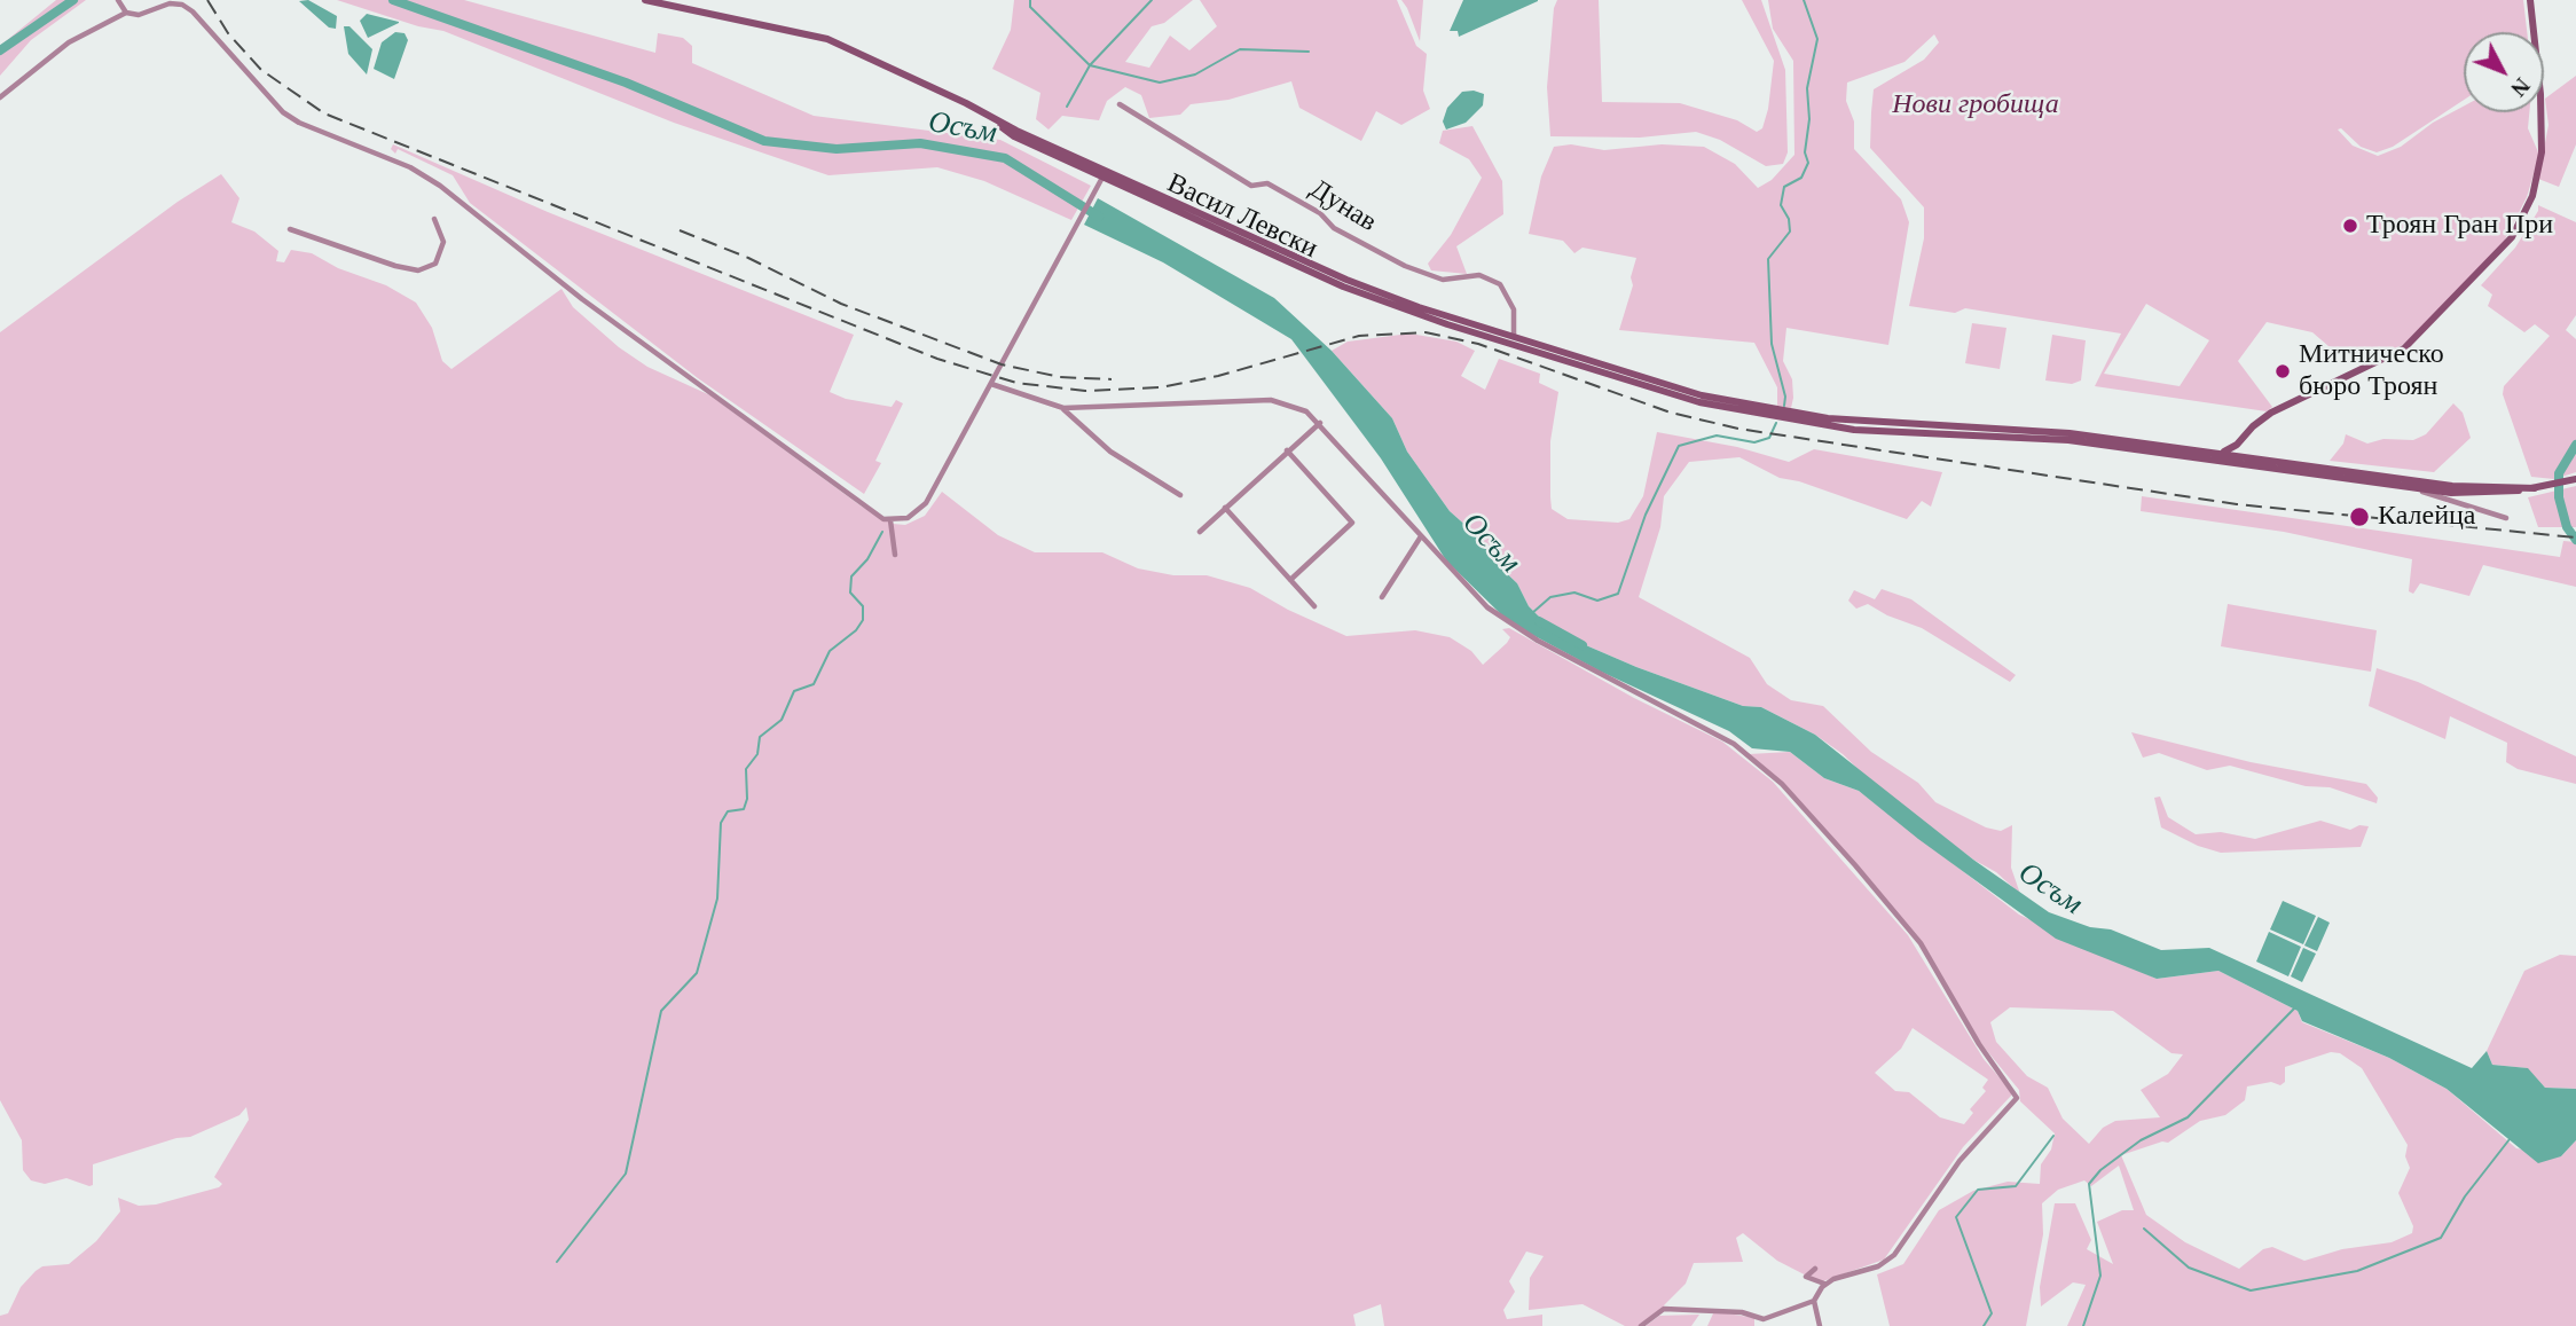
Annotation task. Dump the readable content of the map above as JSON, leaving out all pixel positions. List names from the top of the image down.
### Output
{
  "streets": {
    "main road": ["Васил Левски"],
    "street": ["Дунав"]
  },
  "crossings": [
    ["Дунав", "Васил Левски"]
  ],
  "water": ["Осъм"],
  "parks": ["Нови гробища"],
  "places": ["Троян Гран При", "Митническо бюро Троян", "Калейца"],
  "north": "bottom right"
}
